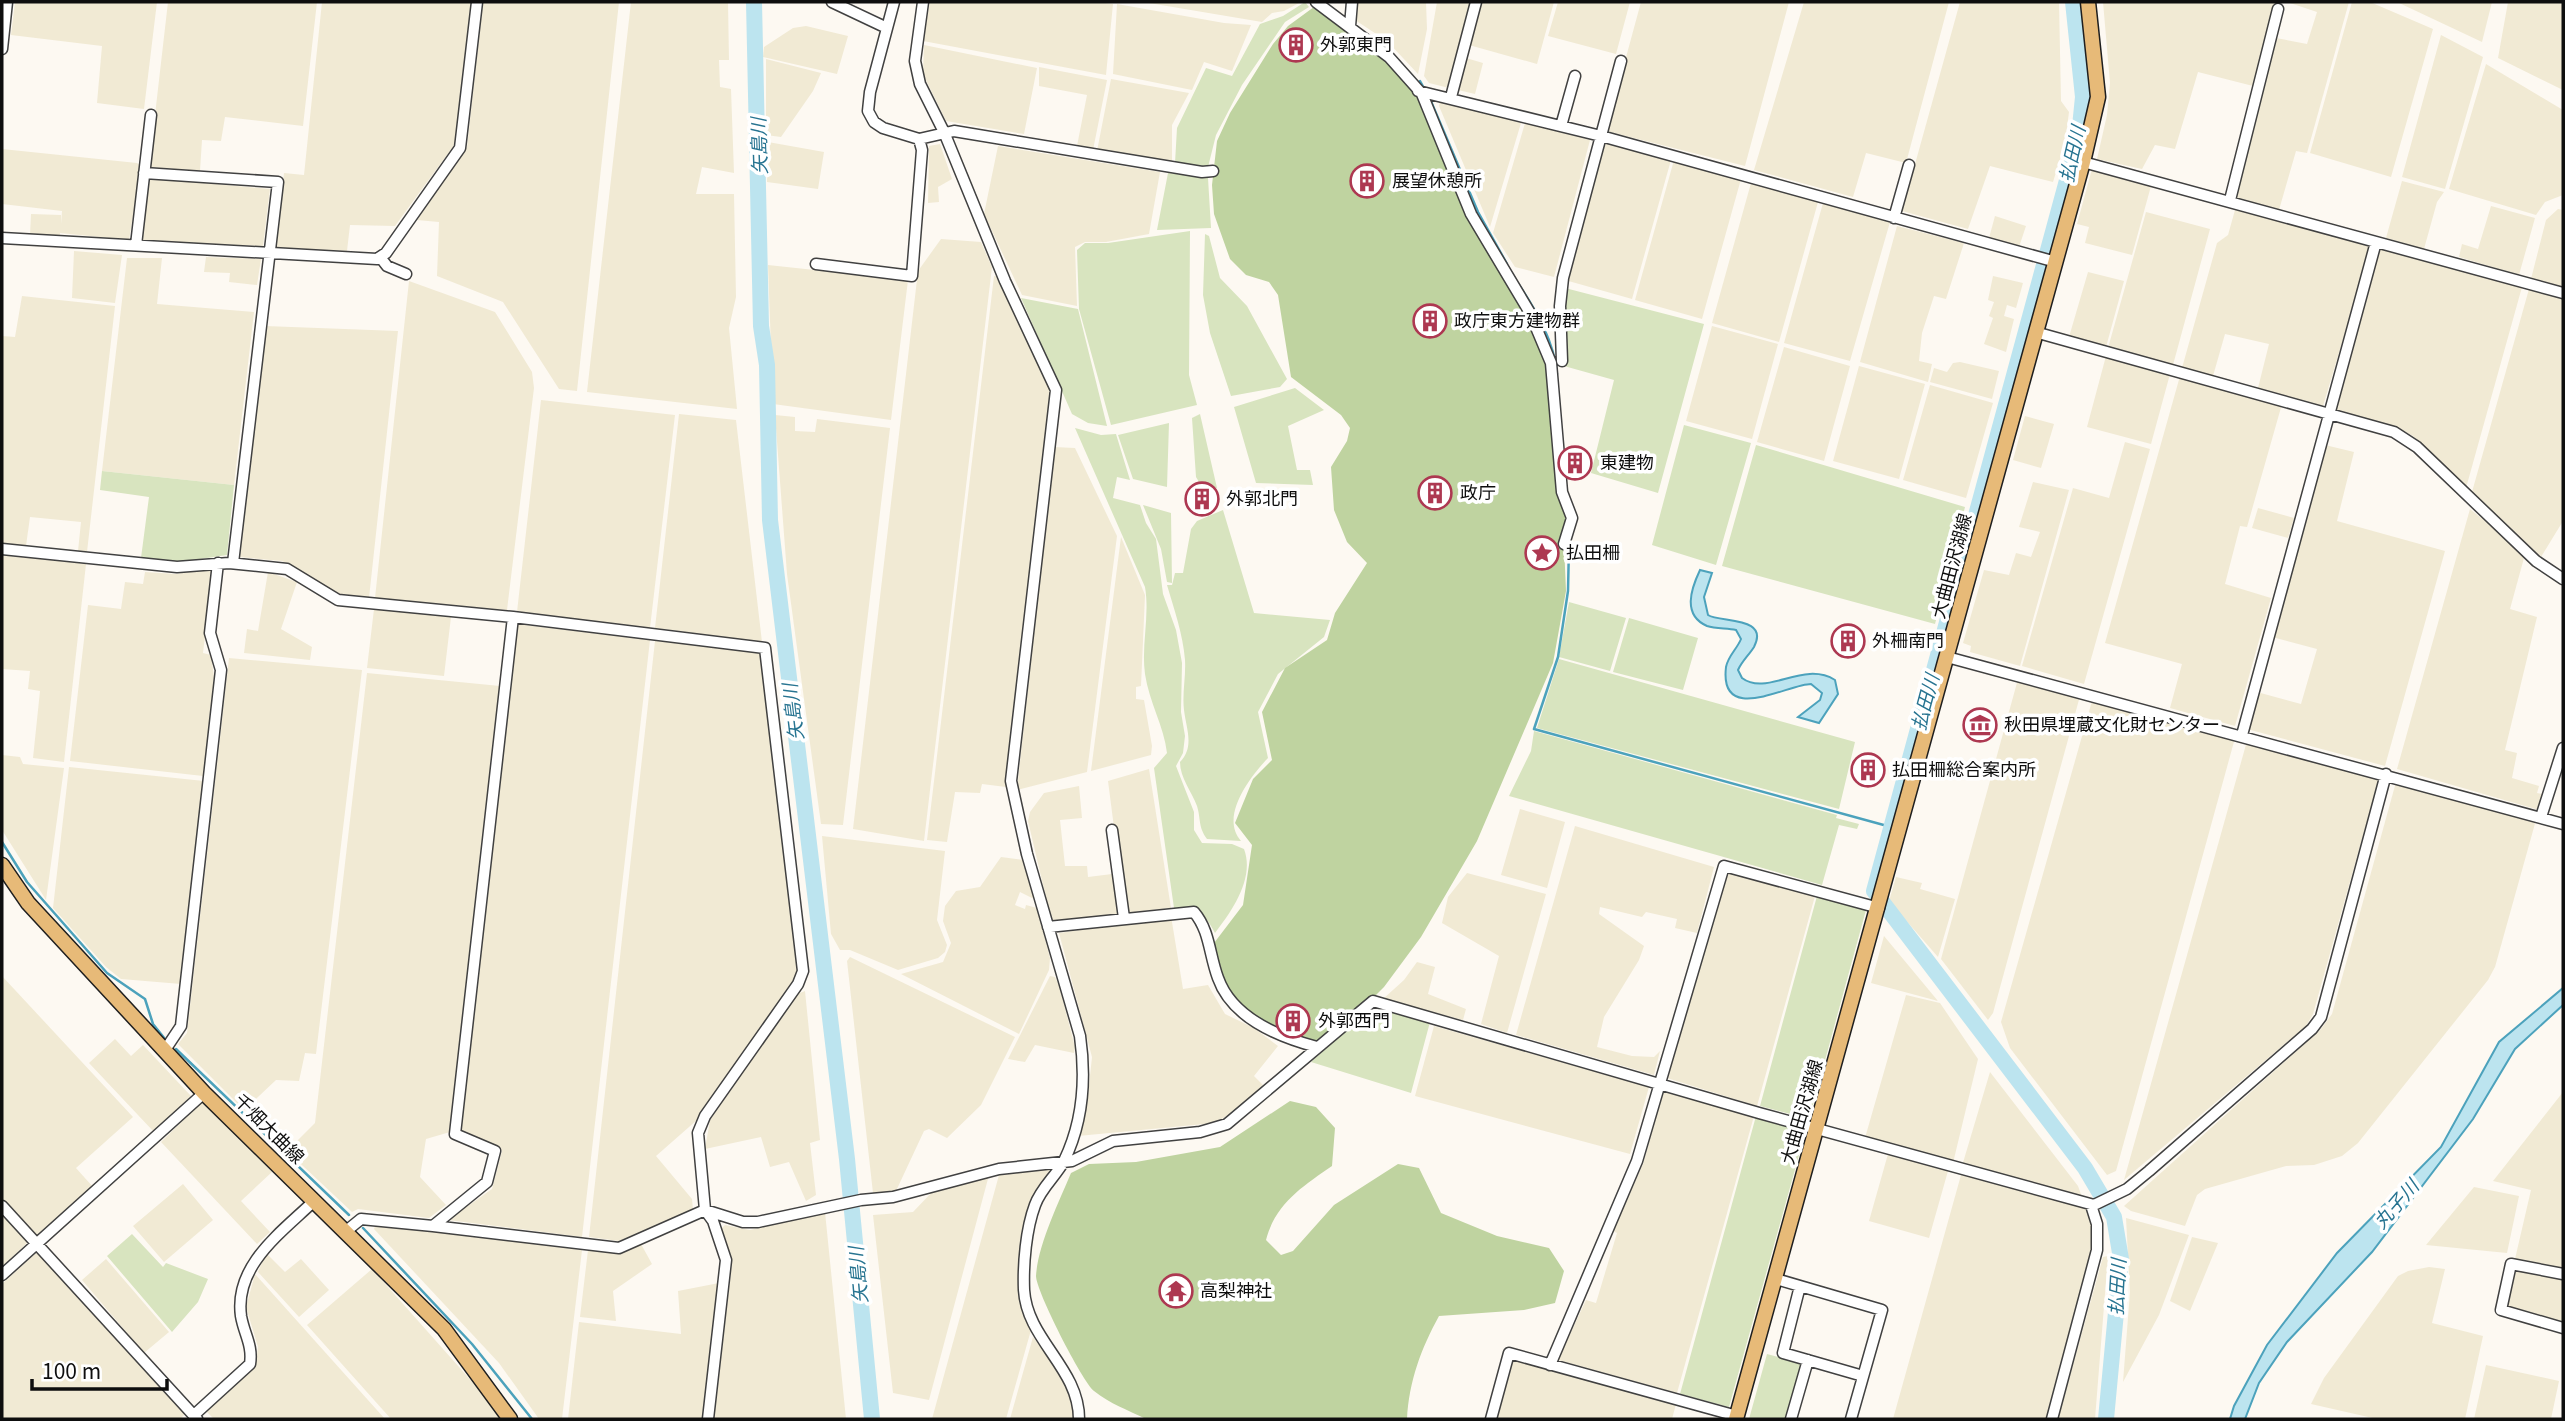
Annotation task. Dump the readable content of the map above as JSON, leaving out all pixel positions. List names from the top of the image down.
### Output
{
  "streets": {
    "main road": ["大曲田沢湖線", "千畑大曲線"]
  },
  "water": ["矢島川", "払田川", "丸子川"],
  "places": {
    "building": [
      "外郭東門",
      "展望休憩所",
      "政庁東方建物群",
      "東建物",
      "政庁",
      "外郭北門",
      "外柵南門",
      "払田柵総合案内所",
      "外郭西門"
    ],
    "place": ["払田柵"],
    "museum": ["秋田県埋蔵文化財センター"],
    "temple": ["高梨神社"]
  },
  "scale_bar": "100 m"
}
